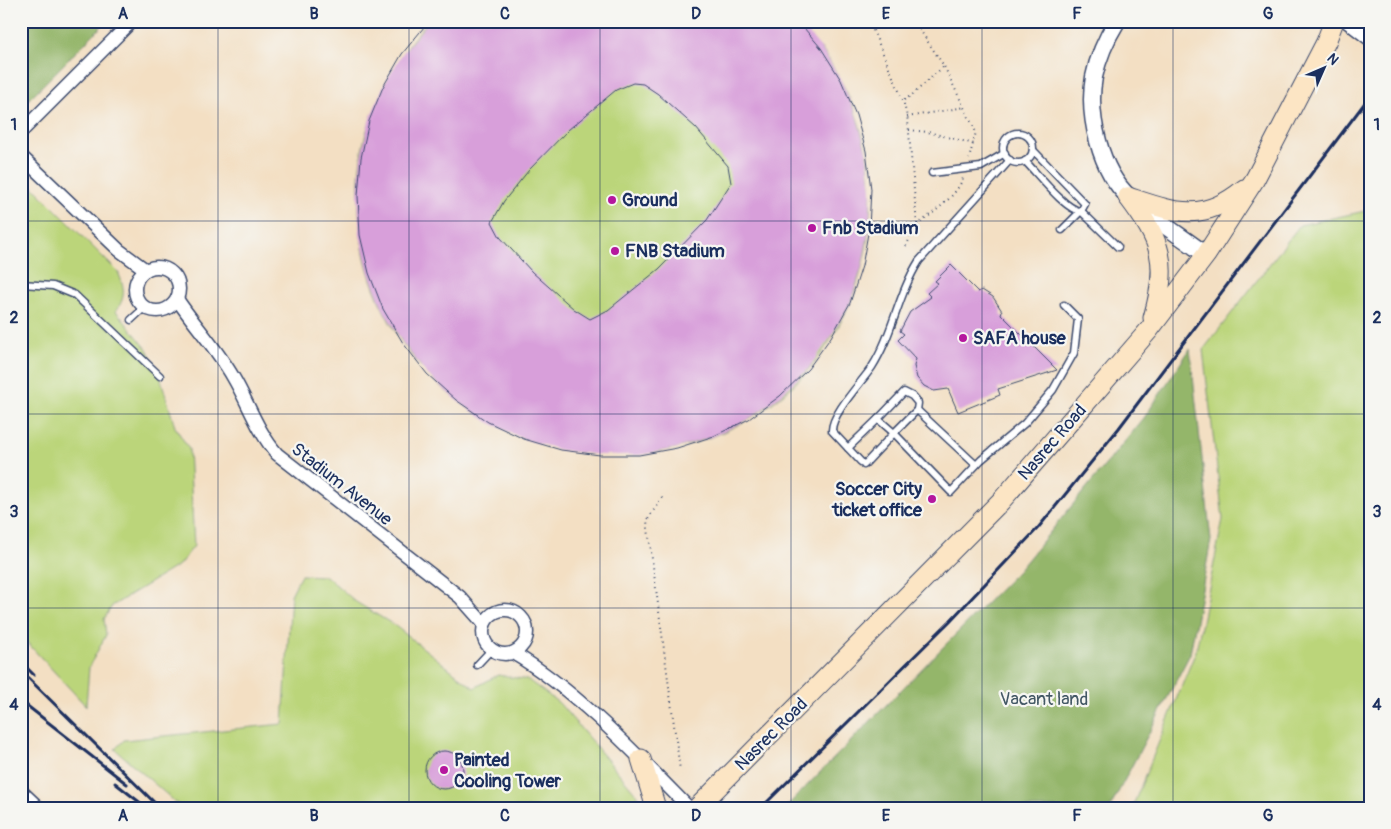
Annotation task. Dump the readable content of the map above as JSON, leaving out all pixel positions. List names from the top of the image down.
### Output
{
  "streets": {
    "main road": ["Nasrec Road"],
    "street": ["Stadium Avenue"]
  },
  "parks": ["Vacant land"],
  "places": [
    "Ground",
    "Fnb Stadium",
    "FNB Stadium",
    "SAFA house",
    "Soccer City ticket office",
    "Painted Cooling Tower"
  ],
  "north": "top right",
  "grid": {
    "columns": [
      "A",
      "B",
      "C",
      "D",
      "E",
      "F",
      "G"
    ],
    "rows": [
      "1",
      "2",
      "3",
      "4"
    ]
  }
}
